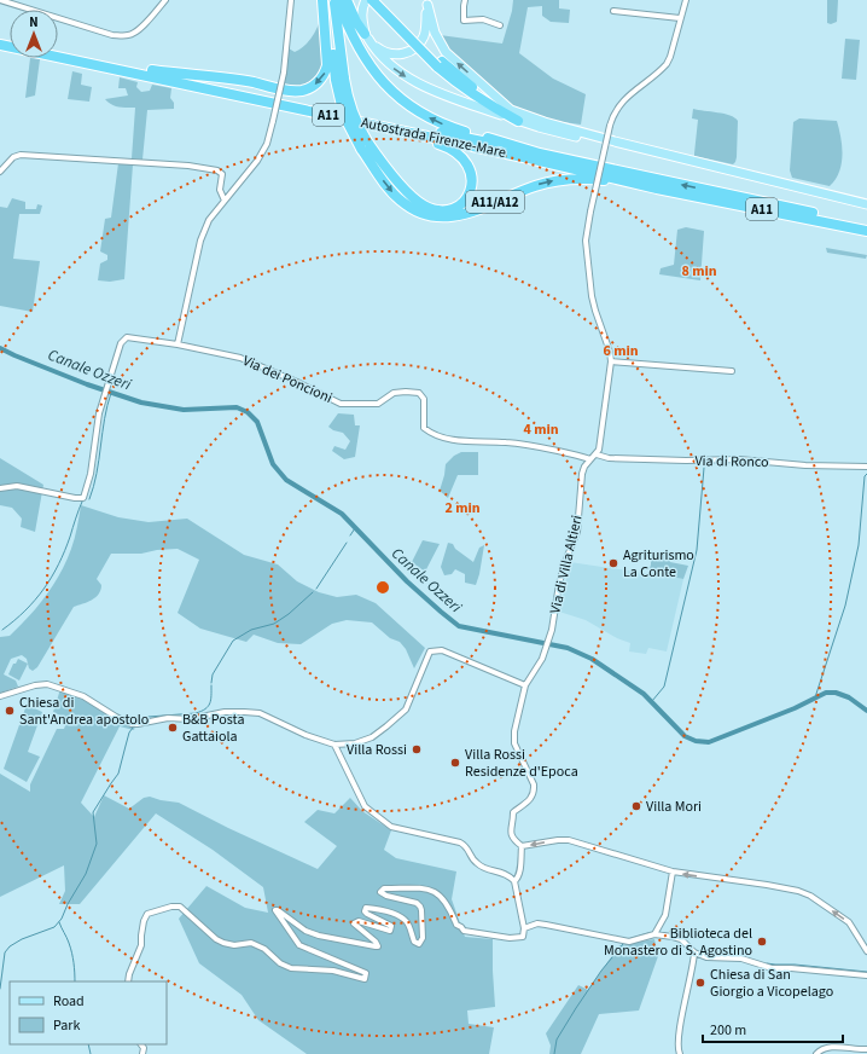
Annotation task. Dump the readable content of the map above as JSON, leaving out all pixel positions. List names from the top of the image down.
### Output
{
  "streets": {
    "highway": ["A11", "Autostrada Firenze-Mare", "A11/A12"],
    "street": ["Via dei Poncioni", "Via di Ronco", "Via di Villa Altieri"]
  },
  "crossings": [
    ["Autostrada Firenze-Mare", "A11/A12"],
    ["Via dei Poncioni", "Via di Villa Altieri"],
    ["Via di Ronco", "Via di Villa Altieri"]
  ],
  "water": ["Canale Ozzeri"],
  "places": [
    "Agriturismo La Conte",
    "Chiesa di Sant'Andrea apostolo",
    "B&B Posta Gattaiola",
    "Villa Rossi",
    "Villa Rossi Residenze d'Epoca",
    "Villa Mori",
    "Biblioteca del Monastero di S. Agostino",
    "Chiesa di San Giorgio a Vicopelago"
  ],
  "legend": ["Road", "Park"],
  "scale_bar": "200 m",
  "north": "top",
  "rings": [
    "8 min",
    "6 min",
    "4 min",
    "2 min"
  ]
}
